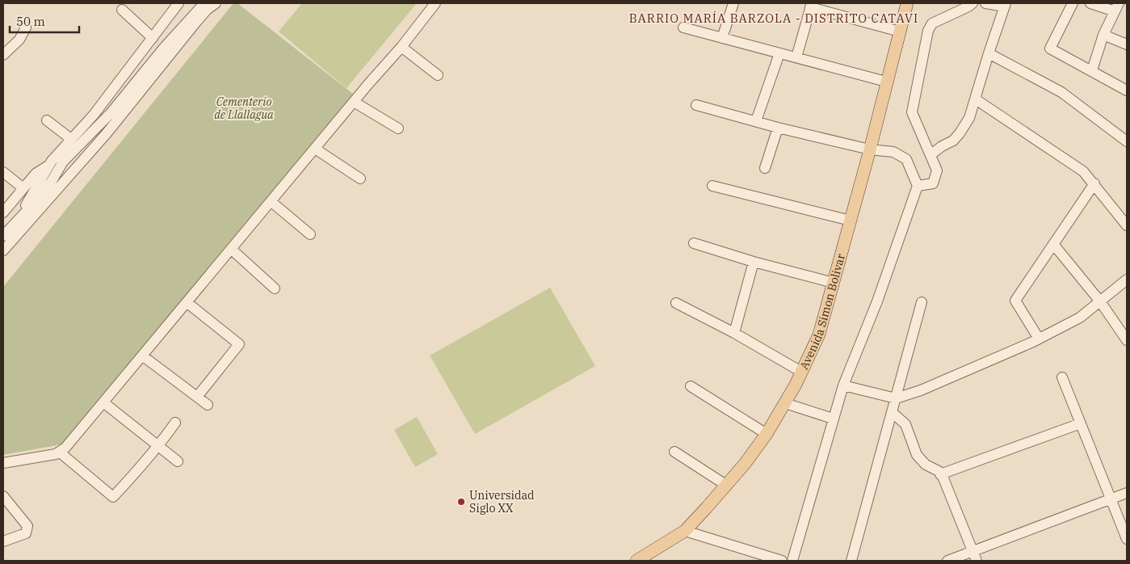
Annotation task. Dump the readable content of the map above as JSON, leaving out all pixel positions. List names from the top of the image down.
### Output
{
  "streets": {
    "main road": ["Avenida Simon Bolivar"]
  },
  "districts": ["BARRIO MARÍA BARZOLA - DISTRITO CATAVI"],
  "parks": ["Cementerio de Llallagua"],
  "places": ["Universidad Siglo XX"],
  "scale_bar": "50 m"
}
